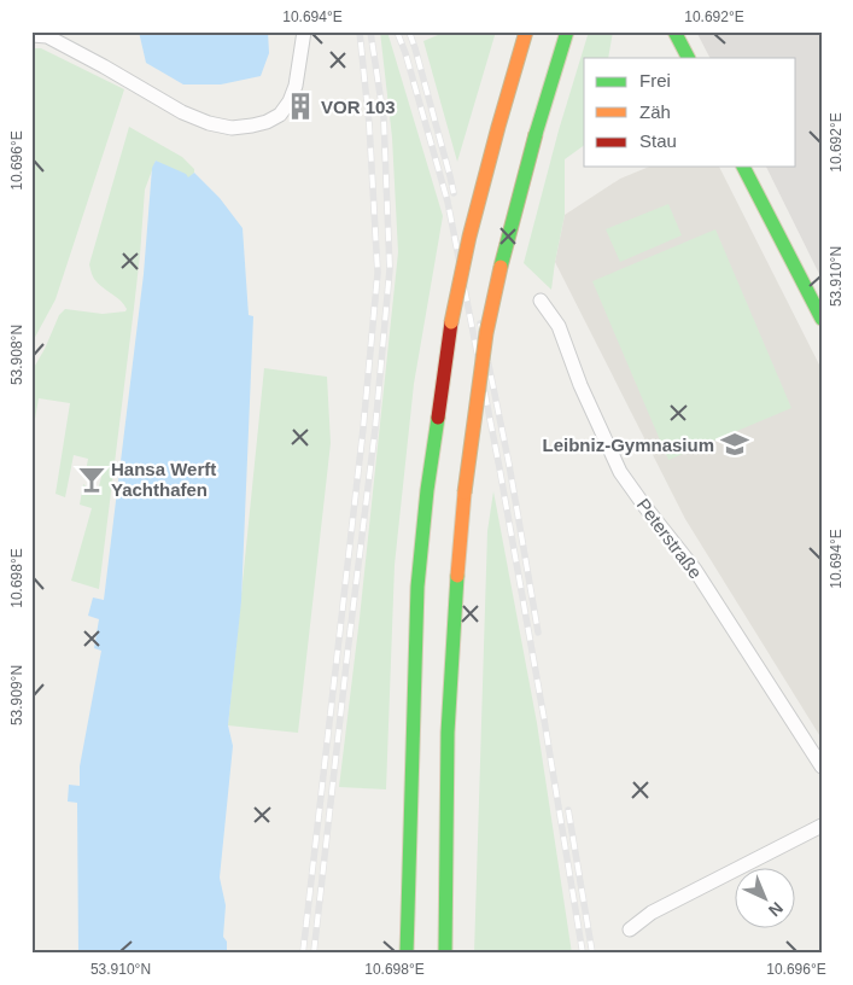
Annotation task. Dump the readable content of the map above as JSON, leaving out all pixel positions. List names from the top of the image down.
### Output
{
  "streets": {
    "street": ["Peterstraße"]
  },
  "places": {
    "building": ["VOR 103"],
    "school or university": ["Leibniz-Gymnasium"],
    "bar": ["Hansa Werft Yachthafen"]
  },
  "legend": ["Frei", "Zäh", "Stau"],
  "north": "bottom right",
  "coordinates": [
    "10.694°E",
    "10.692°E",
    "10.696°E",
    "53.910°N",
    "53.908°N",
    "10.698°E",
    "53.909°N"
  ]
}
